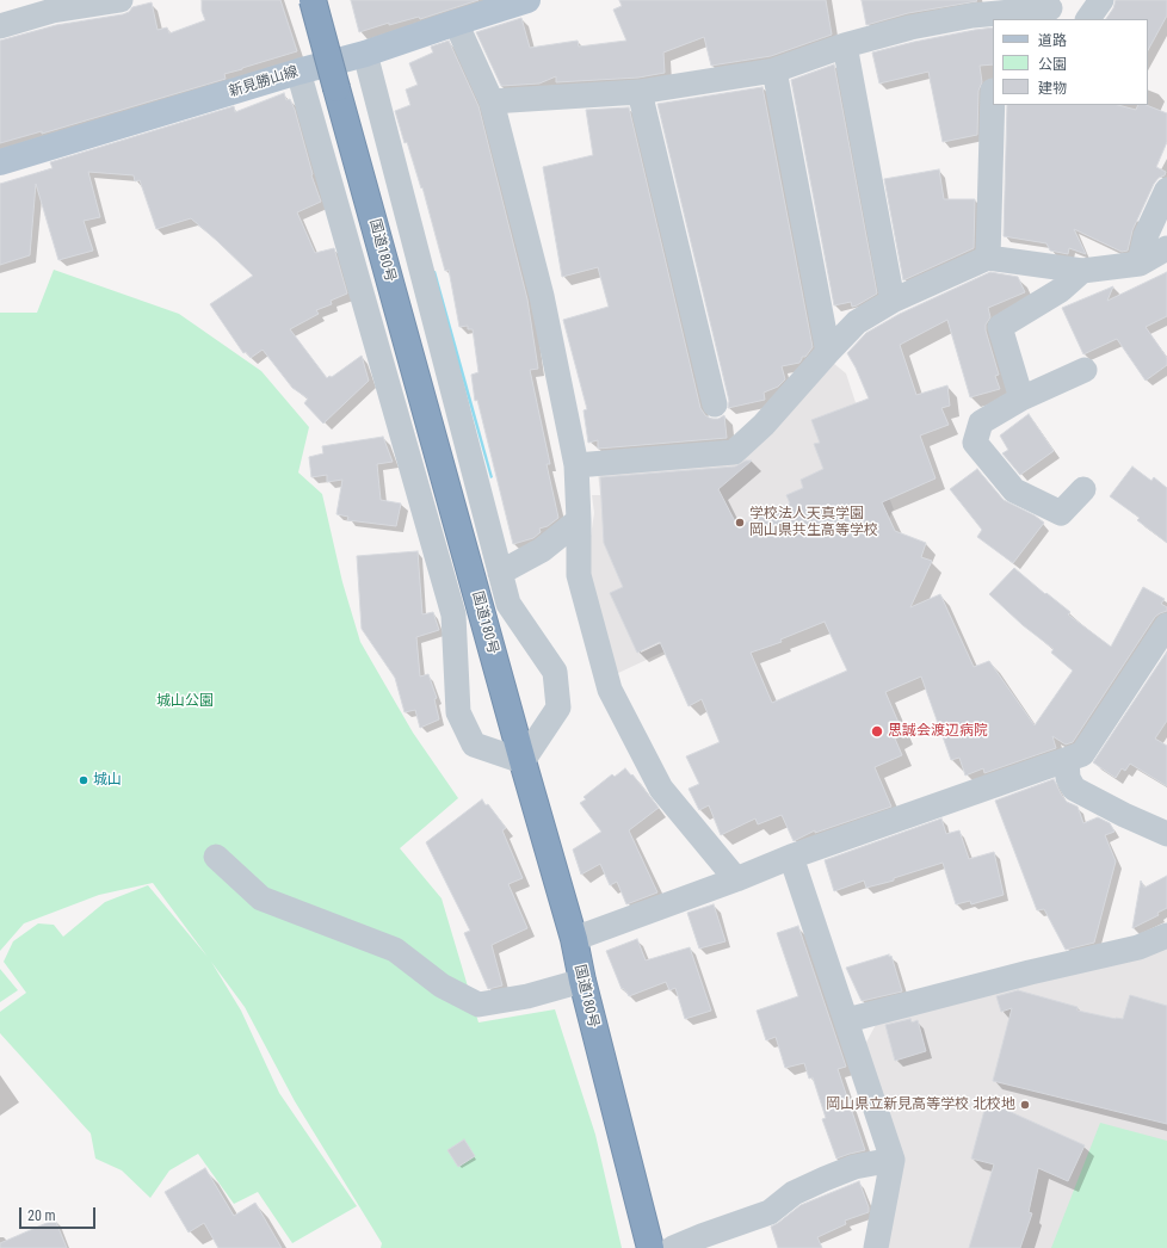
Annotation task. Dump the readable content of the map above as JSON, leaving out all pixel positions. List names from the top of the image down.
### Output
{
  "streets": {
    "highway": ["国道180号"],
    "main road": ["新見勝山線"]
  },
  "parks": ["城山公園"],
  "places": [
    "学校法人天真学園 岡山県共生高等学校",
    "思誠会渡辺病院",
    "城山",
    "岡山県立新見高等学校 北校地"
  ],
  "legend": ["道路", "公園", "建物"],
  "scale_bar": "20 m"
}
